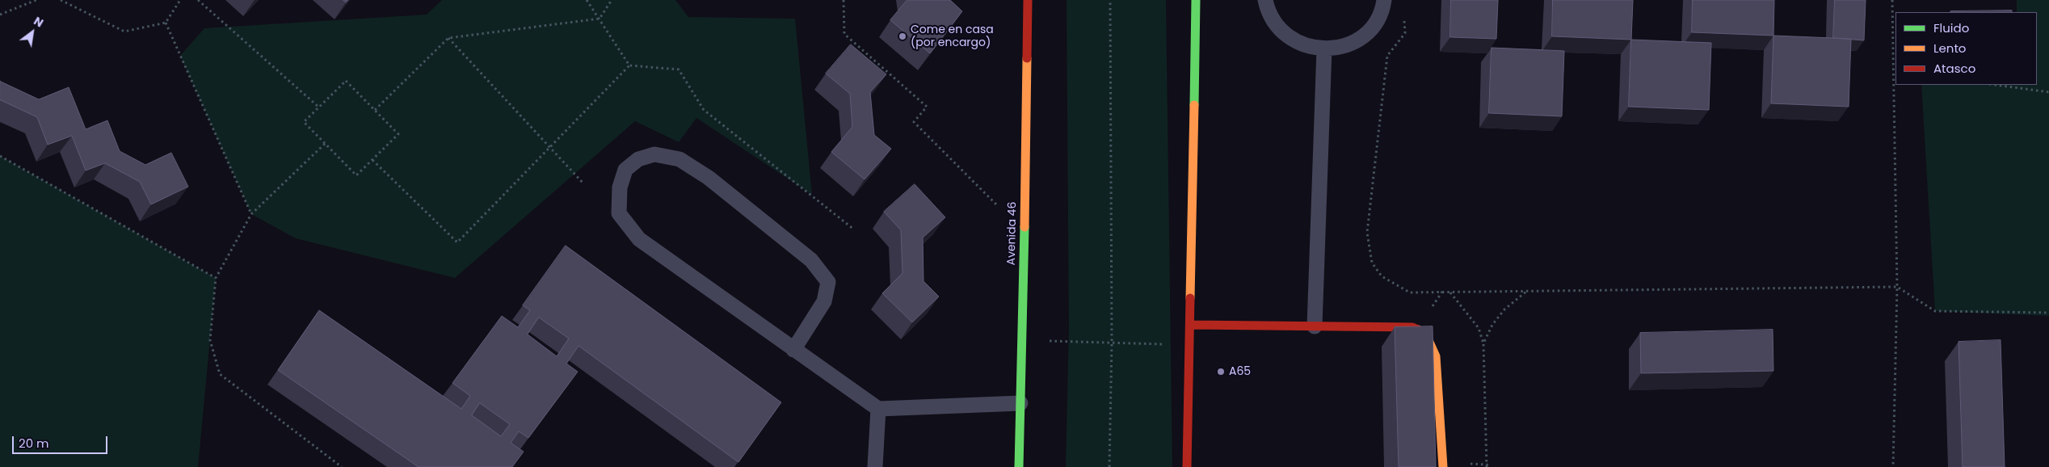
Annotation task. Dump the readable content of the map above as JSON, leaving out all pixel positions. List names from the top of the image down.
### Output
{
  "streets": {
    "street": ["Avenida 46"]
  },
  "places": ["Come en casa (por encargo)", "A65"],
  "legend": ["Fluido", "Lento", "Atasco"],
  "scale_bar": "20 m",
  "north": "top right"
}
